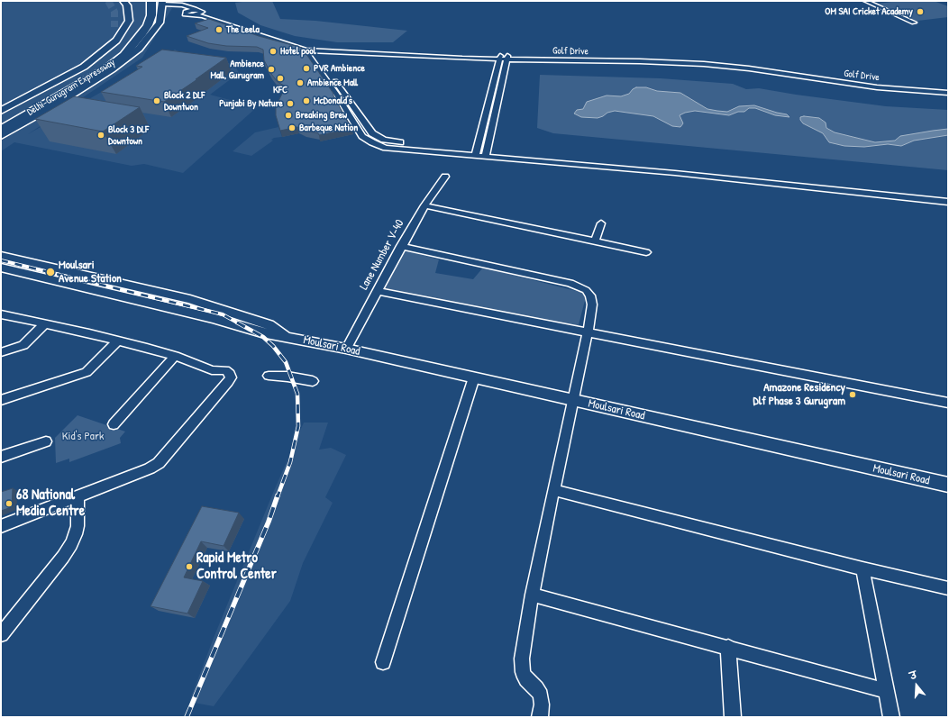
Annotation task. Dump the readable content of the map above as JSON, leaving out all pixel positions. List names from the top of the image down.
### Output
{
  "streets": {
    "highway": ["Delhi-Gurugram Expressway"],
    "street": ["Golf Drive", "Lane Number V-40", "Moulsari Road"]
  },
  "crossings": [
    ["Lane Number V-40", "Moulsari Road"]
  ],
  "parks": ["Kid's Park"],
  "places": [
    "OM SAI Cricket Academy",
    "The Leela",
    "Hotel pool",
    "PVR Ambience",
    "Ambience Mall, Gurugram",
    "KFC",
    "Ambience Mall",
    "Block 2 DLF Downtwon",
    "McDonald's",
    "Punjabi By Nature",
    "Breaking Brew",
    "Barbeque Nation",
    "Block 3 DLF Downtown",
    "Moulsari Avenue Station",
    "Amazone Residency Dlf Phase 3 Gurugram",
    "68 National Media Centre",
    "Rapid Metro Control Center"
  ],
  "north": "top"
}
